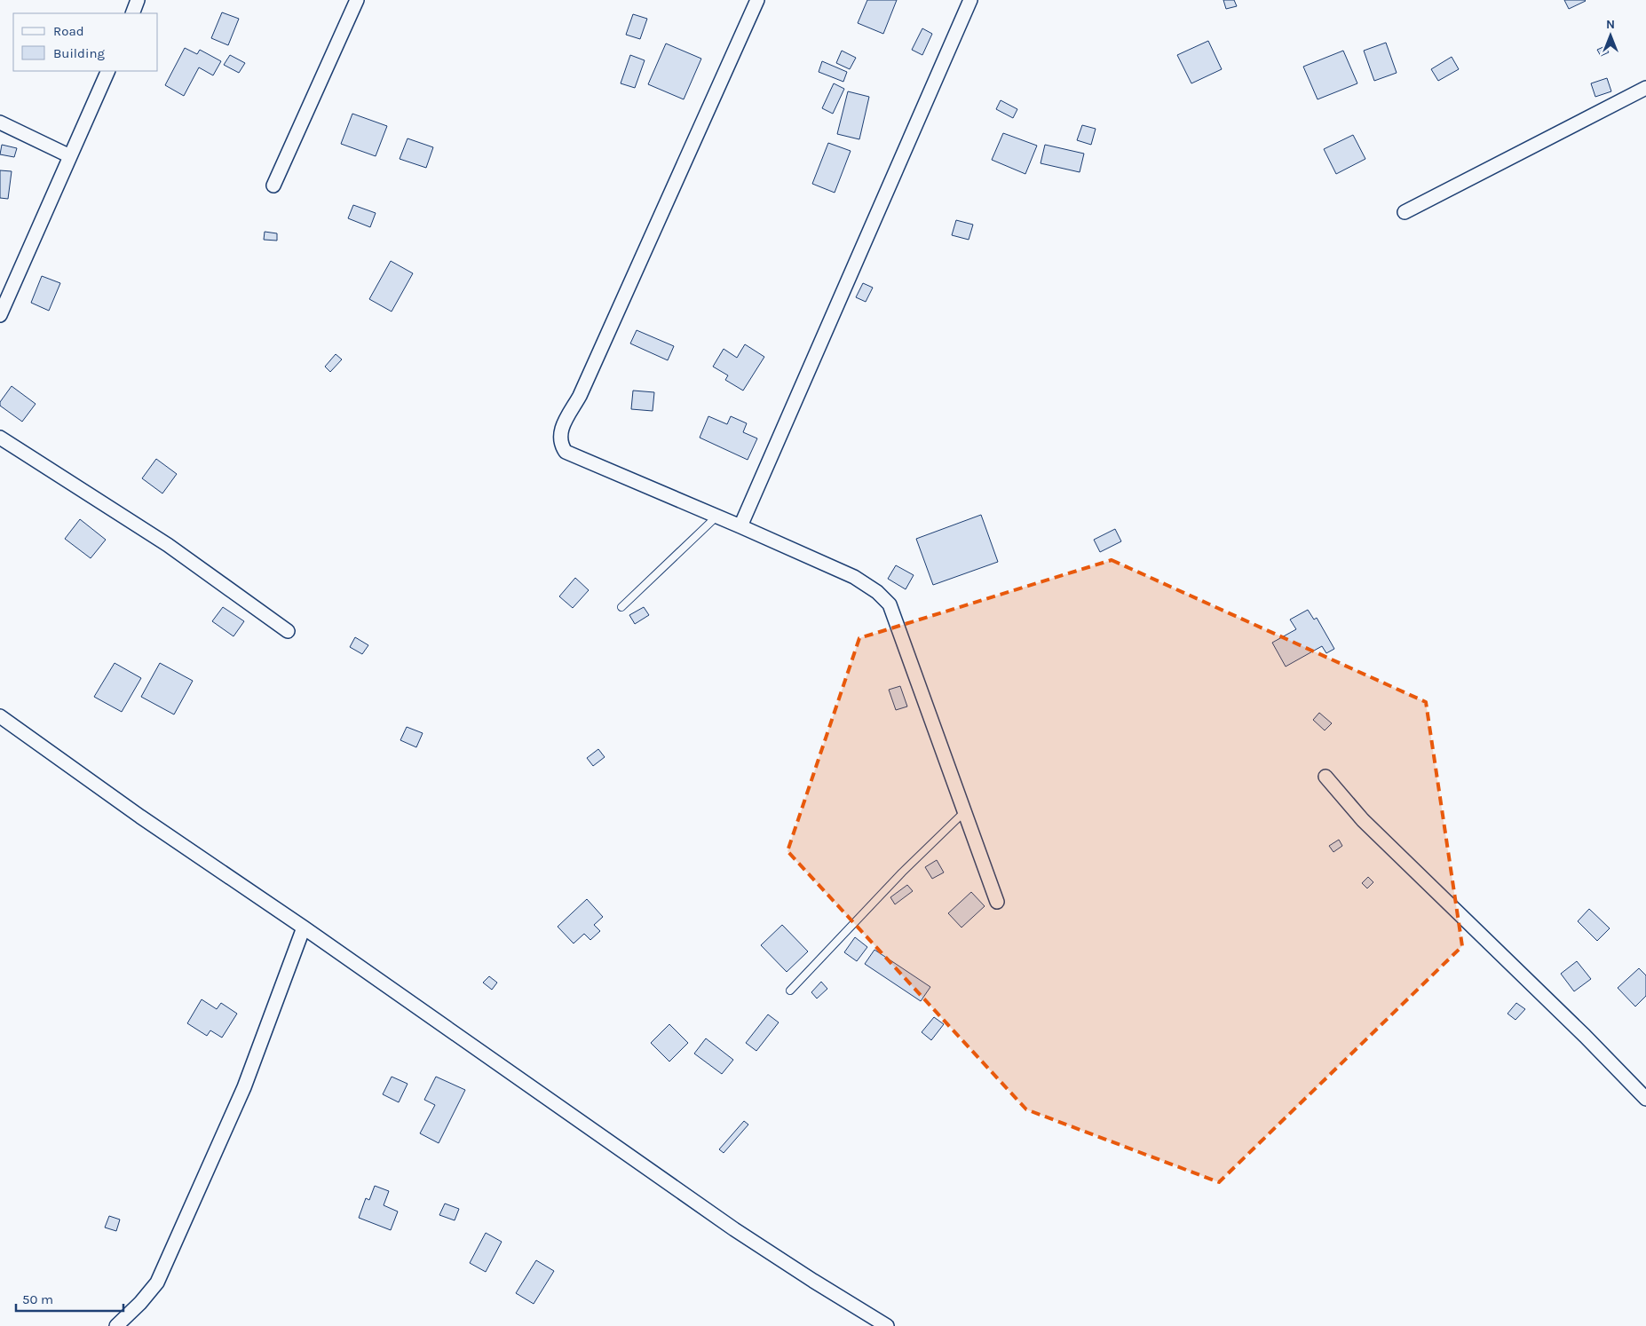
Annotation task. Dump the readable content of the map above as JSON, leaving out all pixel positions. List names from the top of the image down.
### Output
{
  "legend": ["Road", "Building"],
  "scale_bar": "50 m",
  "north": "top"
}
